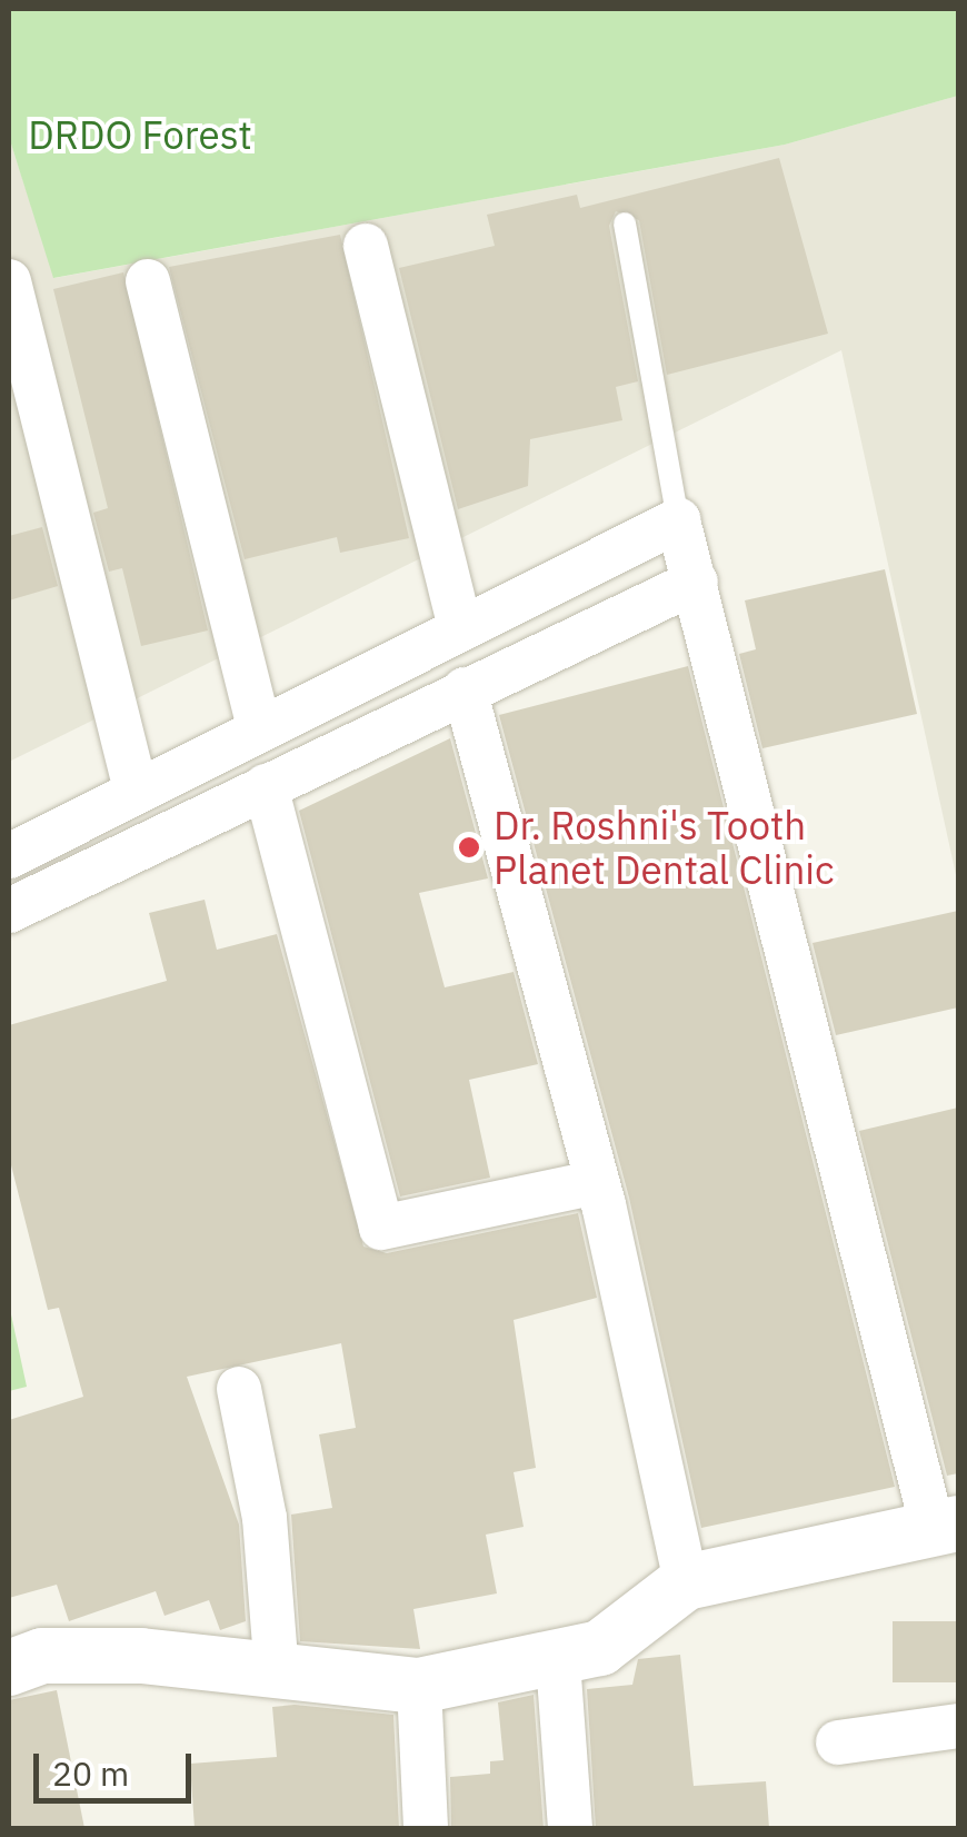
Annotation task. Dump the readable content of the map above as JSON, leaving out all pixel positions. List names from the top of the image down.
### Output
{
  "parks": ["DRDO Forest"],
  "places": ["Dr. Roshni's Tooth Planet Dental Clinic"],
  "scale_bar": "20 m"
}
